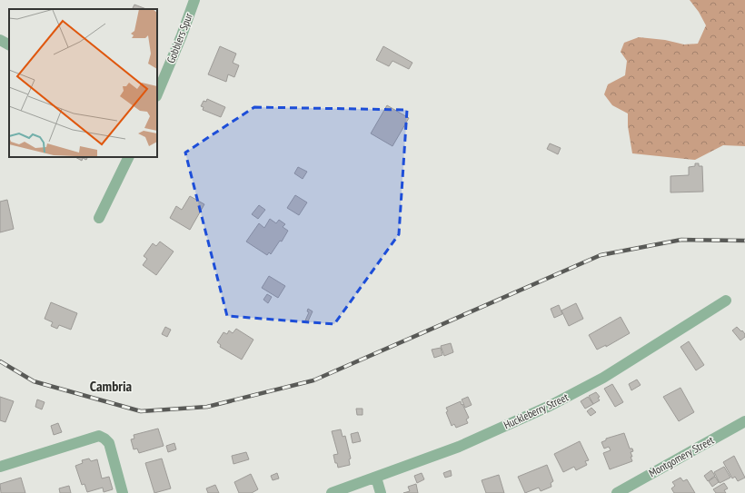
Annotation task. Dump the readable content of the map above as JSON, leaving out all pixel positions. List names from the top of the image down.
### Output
{
  "streets": {
    "street": ["Gobblers Spur", "Huckleberry Street", "Montgomery Street"]
  },
  "districts": ["Cambria"]
}
